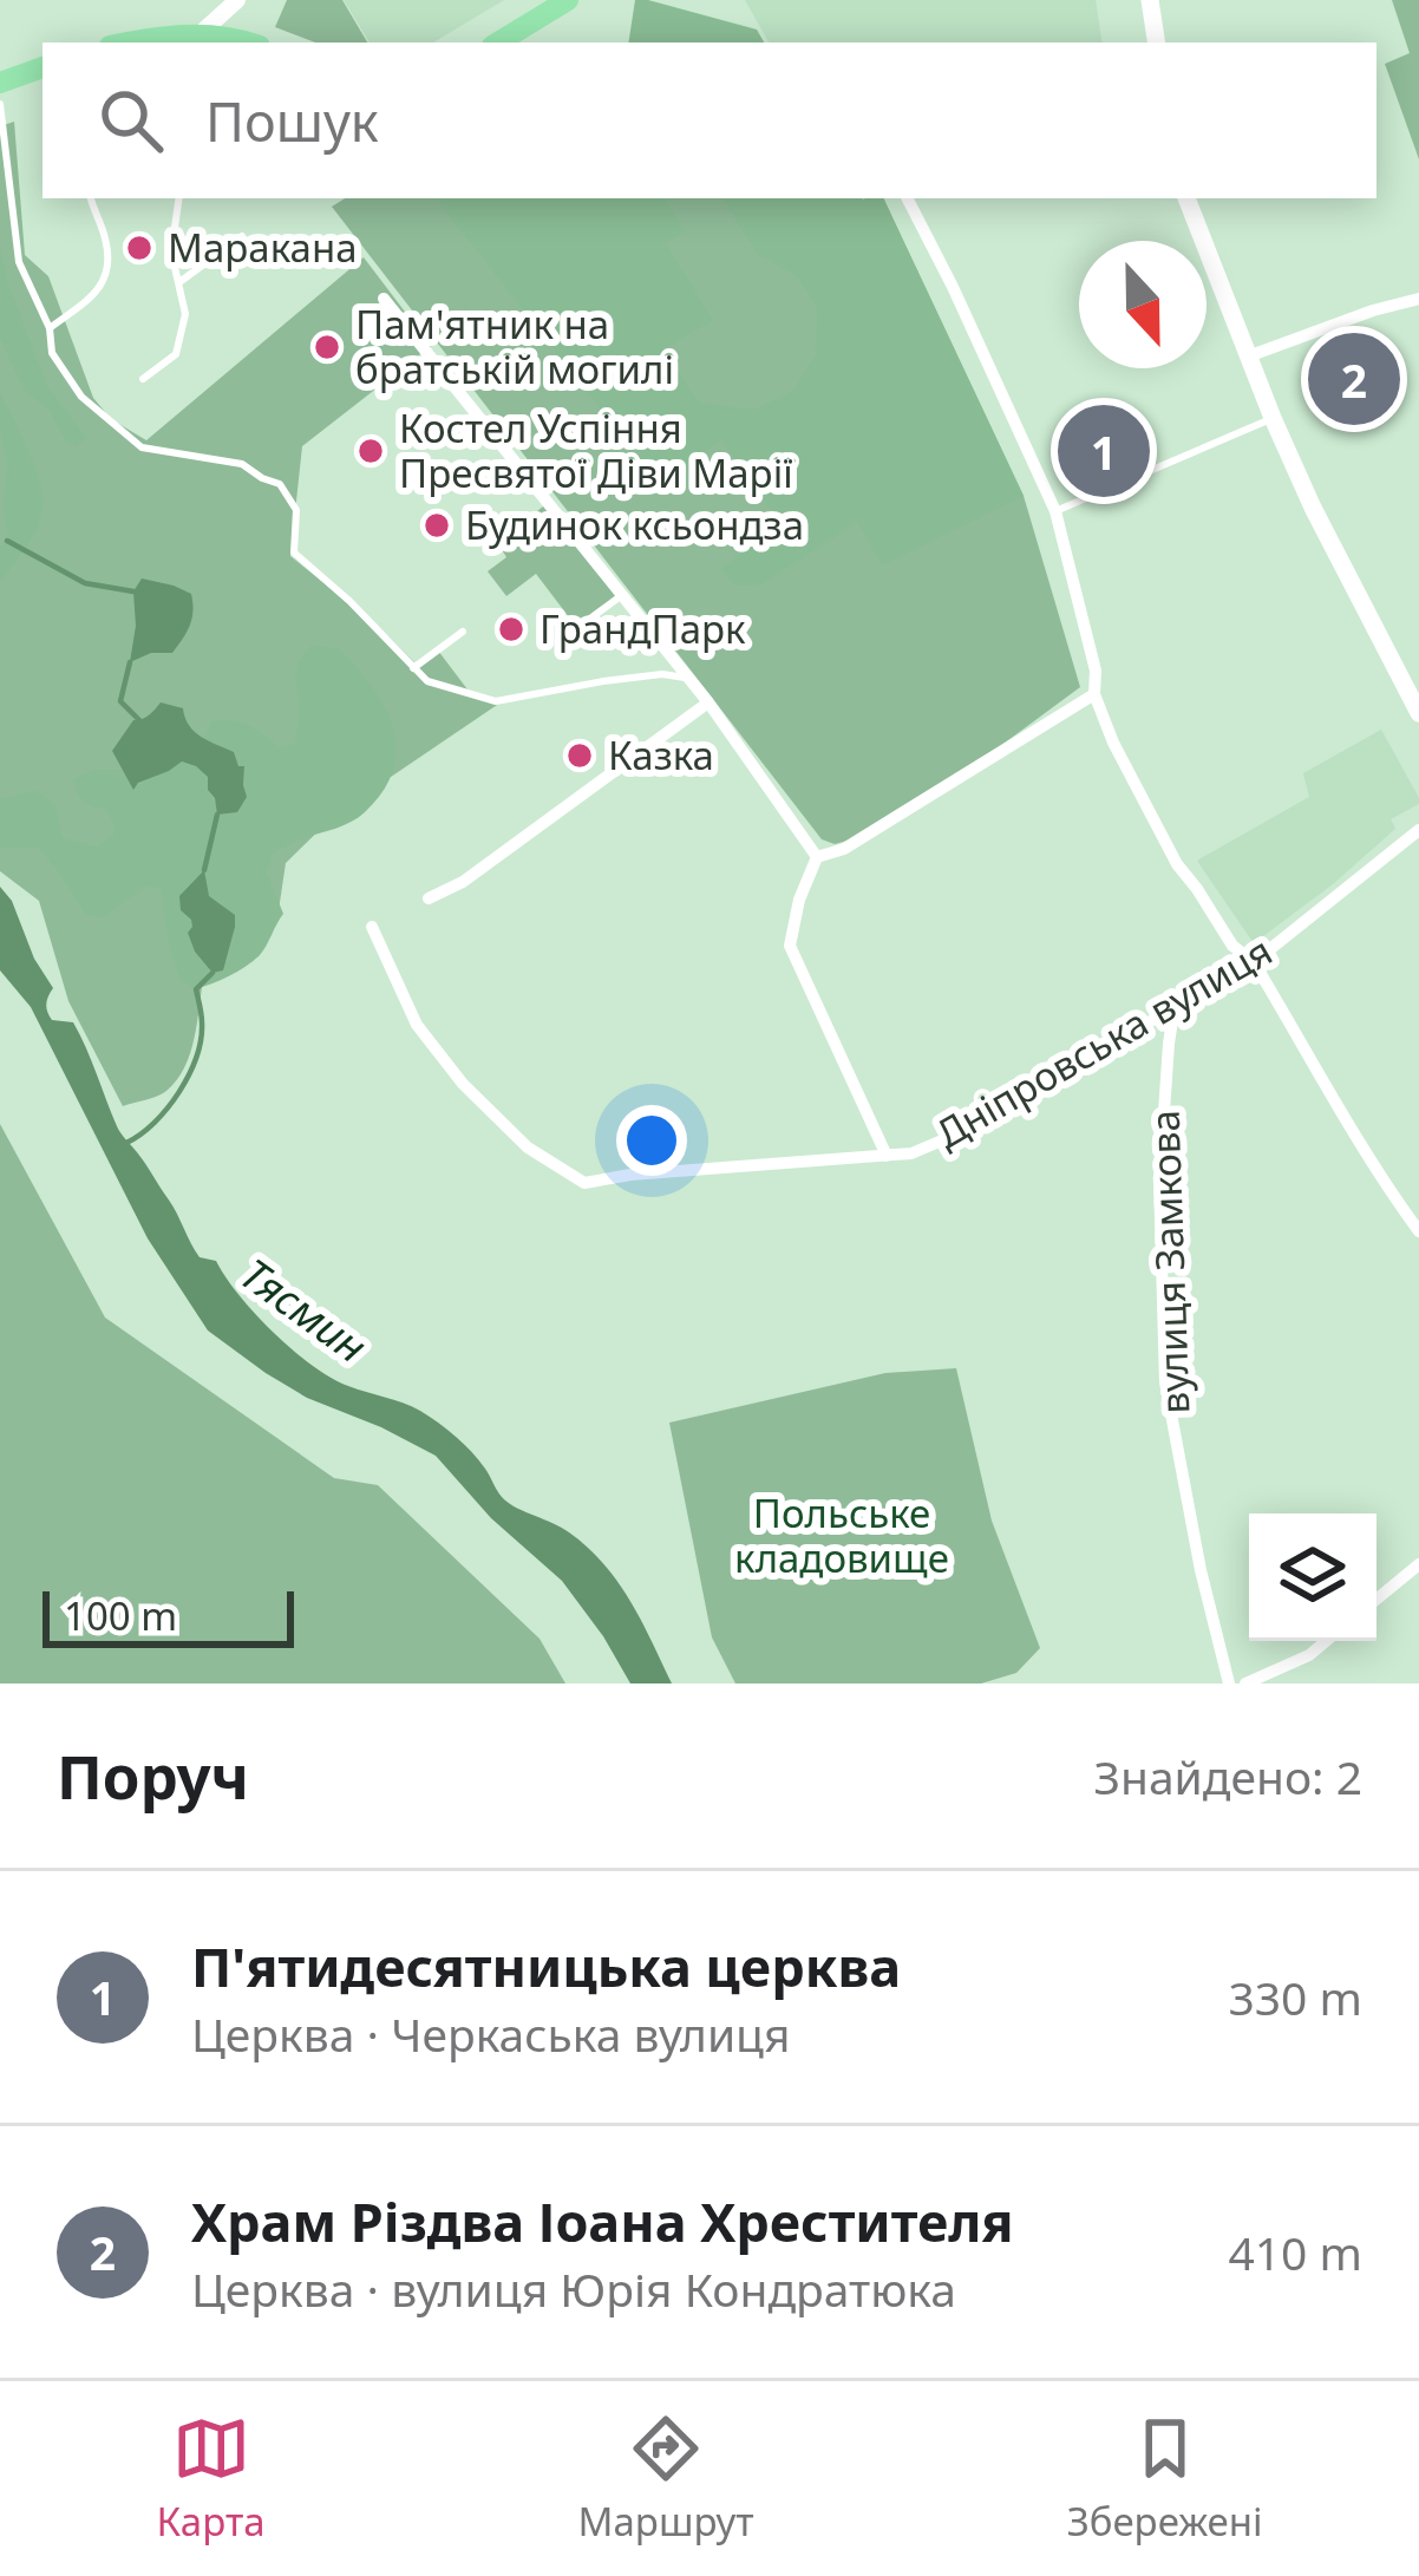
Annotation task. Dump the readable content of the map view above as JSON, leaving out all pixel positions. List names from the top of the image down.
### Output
{
  "streets": {
    "street": ["Дніпровська вулиця", "вулиця Замкова"]
  },
  "crossings": [
    ["Дніпровська вулиця", "вулиця Замкова"]
  ],
  "water": ["Тясмин"],
  "parks": ["Польське кладовище"],
  "places": [
    "Маракана",
    "Пам'ятник на братській могилі",
    "Костел Успіння Пресвятої Діви Марії",
    "Будинок ксьондза",
    "ГрандПарк",
    "Казка"
  ],
  "scale_bar": "100 m",
  "north": "bottom",
  "page": {
    "search": "Пошук",
    "pins": ["2", "1"],
    "scale": "100 m",
    "heading": ["Поруч", "Знайдено: 2"],
    "list": [
      {
        "mark": "1",
        "name": "П'ятидесятницька церква",
        "note": "Церква · Черкаська вулиця",
        "value": "330 m"
      },
      {
        "mark": "2",
        "name": "Храм Різдва Іоана Хрестителя",
        "note": "Церква · вулиця Юрія Кондратюка",
        "value": "410 m"
      }
    ],
    "nav": ["Карта", "Маршрут", "Збережені"]
  }
}
